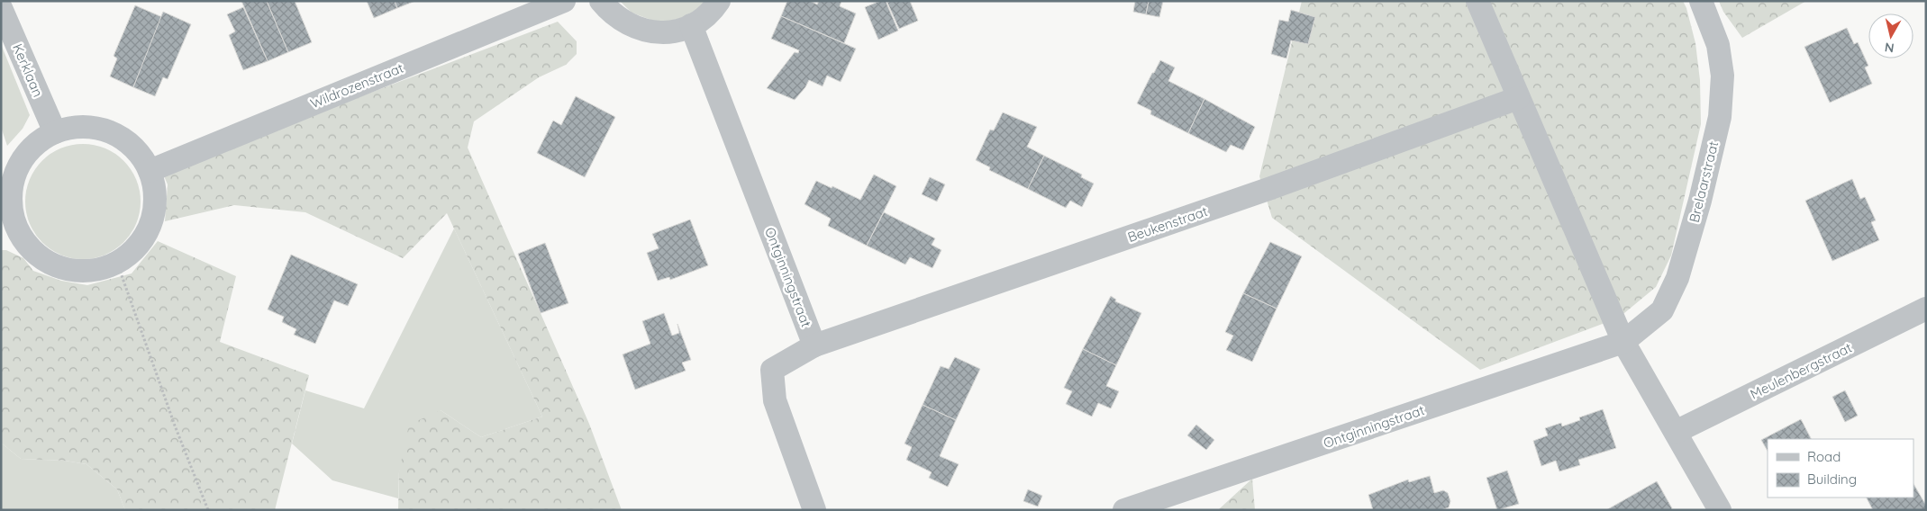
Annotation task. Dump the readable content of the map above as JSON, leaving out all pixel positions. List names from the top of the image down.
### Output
{
  "streets": {
    "street": [
      "Kerklaan",
      "Wildrozenstraat",
      "Brelaarstraat",
      "Beukenstraat",
      "Ontginningstraat",
      "Meulenbergstraat"
    ]
  },
  "crossings": [
    ["Kerklaan", "Wildrozenstraat"],
    ["Brelaarstraat", "Ontginningstraat"],
    ["Beukenstraat", "Ontginningstraat"]
  ],
  "legend": ["Road", "Building"],
  "north": "bottom"
}
